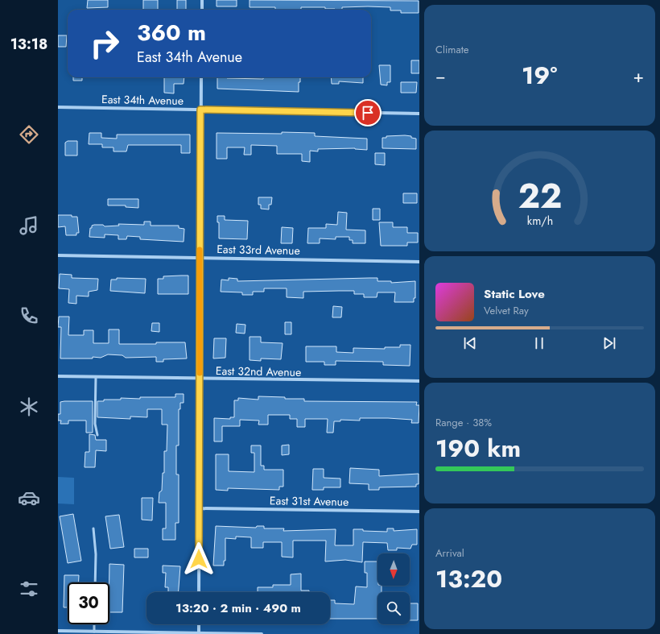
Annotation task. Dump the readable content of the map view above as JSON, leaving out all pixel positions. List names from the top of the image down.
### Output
{
  "streets": {
    "street": [
      "East 34th Avenue",
      "East 33rd Avenue",
      "East 32nd Avenue",
      "East 31st Avenue"
    ]
  },
  "north": "bottom",
  "page": {
    "tabs": "13:18",
    "tile": [
      "Climate",
      ["Range · 38%", "190 km"],
      ["Arrival", "13:20"]
    ],
    "turn": ["360 m", "East 34th Avenue"],
    "heat": ["−", "19°", "+"],
    "song": ["Static Love", "Velvet Ray"],
    "limit": "30",
    "trip": "13:20 · 2 min · 490 m",
    "gauge": ["22", "km/h"]
  }
}
